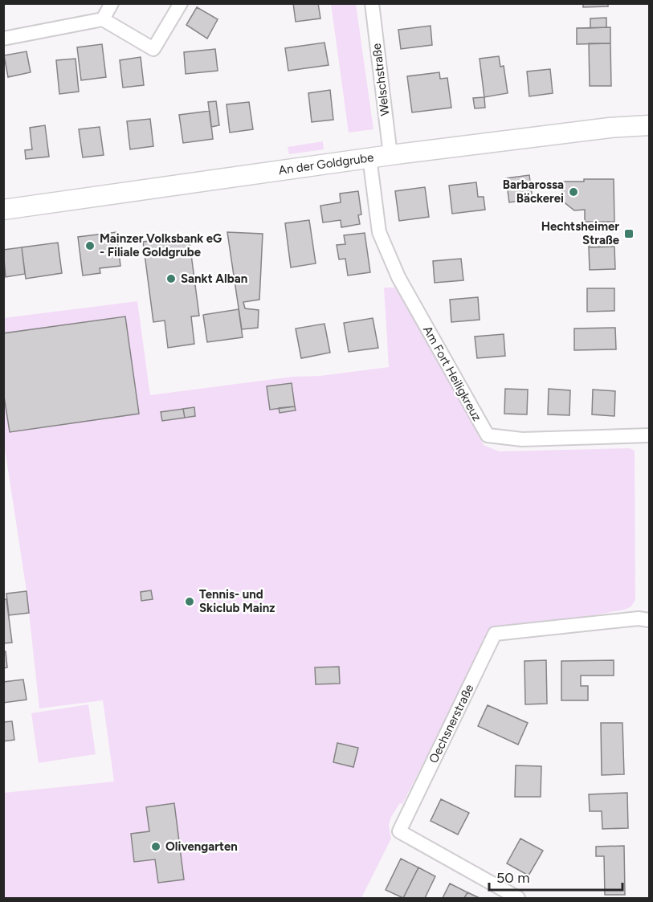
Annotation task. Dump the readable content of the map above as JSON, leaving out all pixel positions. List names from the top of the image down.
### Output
{
  "streets": {
    "street": [
      "Welschstraße",
      "An der Goldgrube",
      "Am Fort Heiligkreuz",
      "Oechsnerstraße"
    ]
  },
  "crossings": [
    ["Welschstraße", "An der Goldgrube"],
    ["An der Goldgrube", "Am Fort Heiligkreuz"]
  ],
  "places": {
    "other": [
      "Barbarossa Bäckerei",
      "Mainzer Volksbank eG - Filiale Goldgrube",
      "Sankt Alban",
      "Tennis- und Skiclub Mainz",
      "Olivengarten"
    ],
    "transit": ["Hechtsheimer Straße"]
  },
  "scale_bar": "50 m"
}
